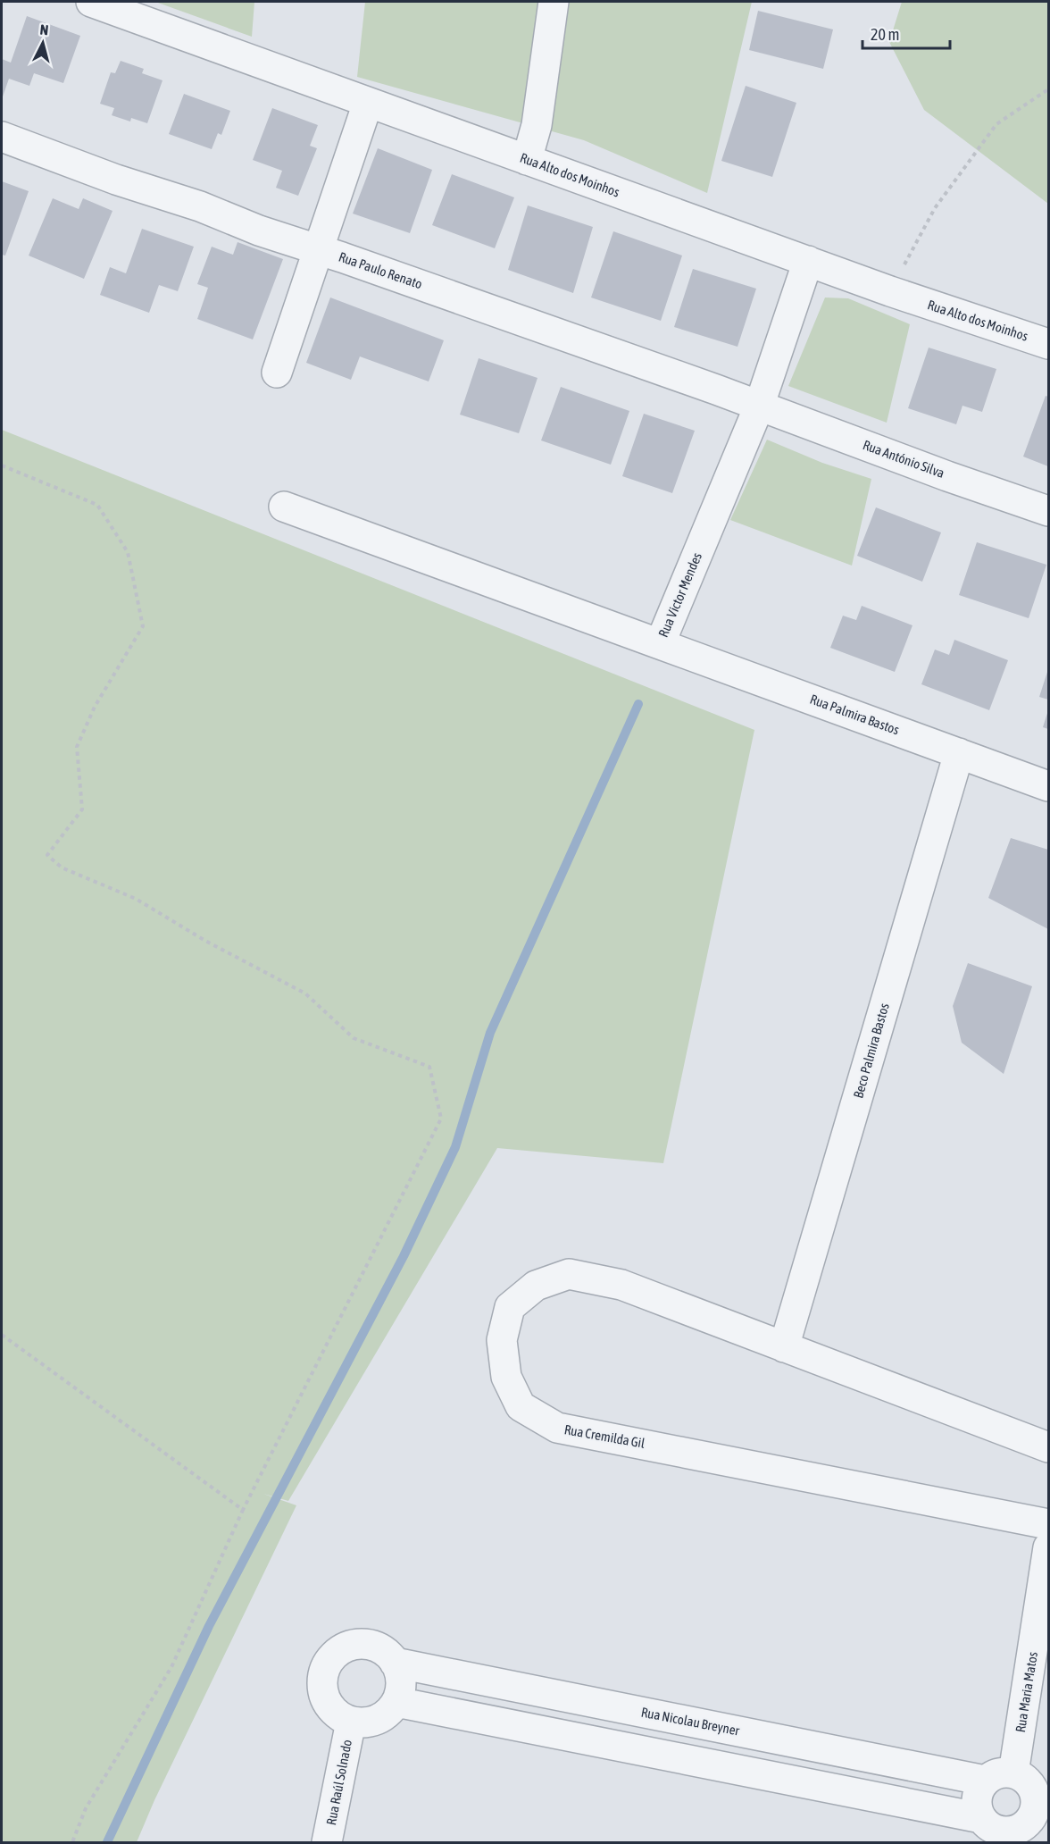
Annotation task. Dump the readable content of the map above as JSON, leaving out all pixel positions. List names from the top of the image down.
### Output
{
  "streets": {
    "street": [
      "Rua Alto dos Moinhos",
      "Rua Paulo Renato",
      "Rua António Silva",
      "Rua Victor Mendes",
      "Rua Palmira Bastos",
      "Beco Palmira Bastos",
      "Rua Cremilda Gil",
      "Rua Maria Matos",
      "Rua Nicolau Breyner",
      "Rua Raúl Solnado"
    ]
  },
  "crossings": [
    ["Rua Alto dos Moinhos", "Rua Victor Mendes"],
    ["Rua Paulo Renato", "Rua António Silva"],
    ["Rua Paulo Renato", "Rua Victor Mendes"],
    ["Rua António Silva", "Rua Victor Mendes"],
    ["Rua Victor Mendes", "Rua Palmira Bastos"],
    ["Rua Palmira Bastos", "Beco Palmira Bastos"],
    ["Beco Palmira Bastos", "Rua Cremilda Gil"],
    ["Rua Maria Matos", "Rua Nicolau Breyner"],
    ["Rua Nicolau Breyner", "Rua Raúl Solnado"]
  ],
  "scale_bar": "20 m",
  "north": "top"
}
